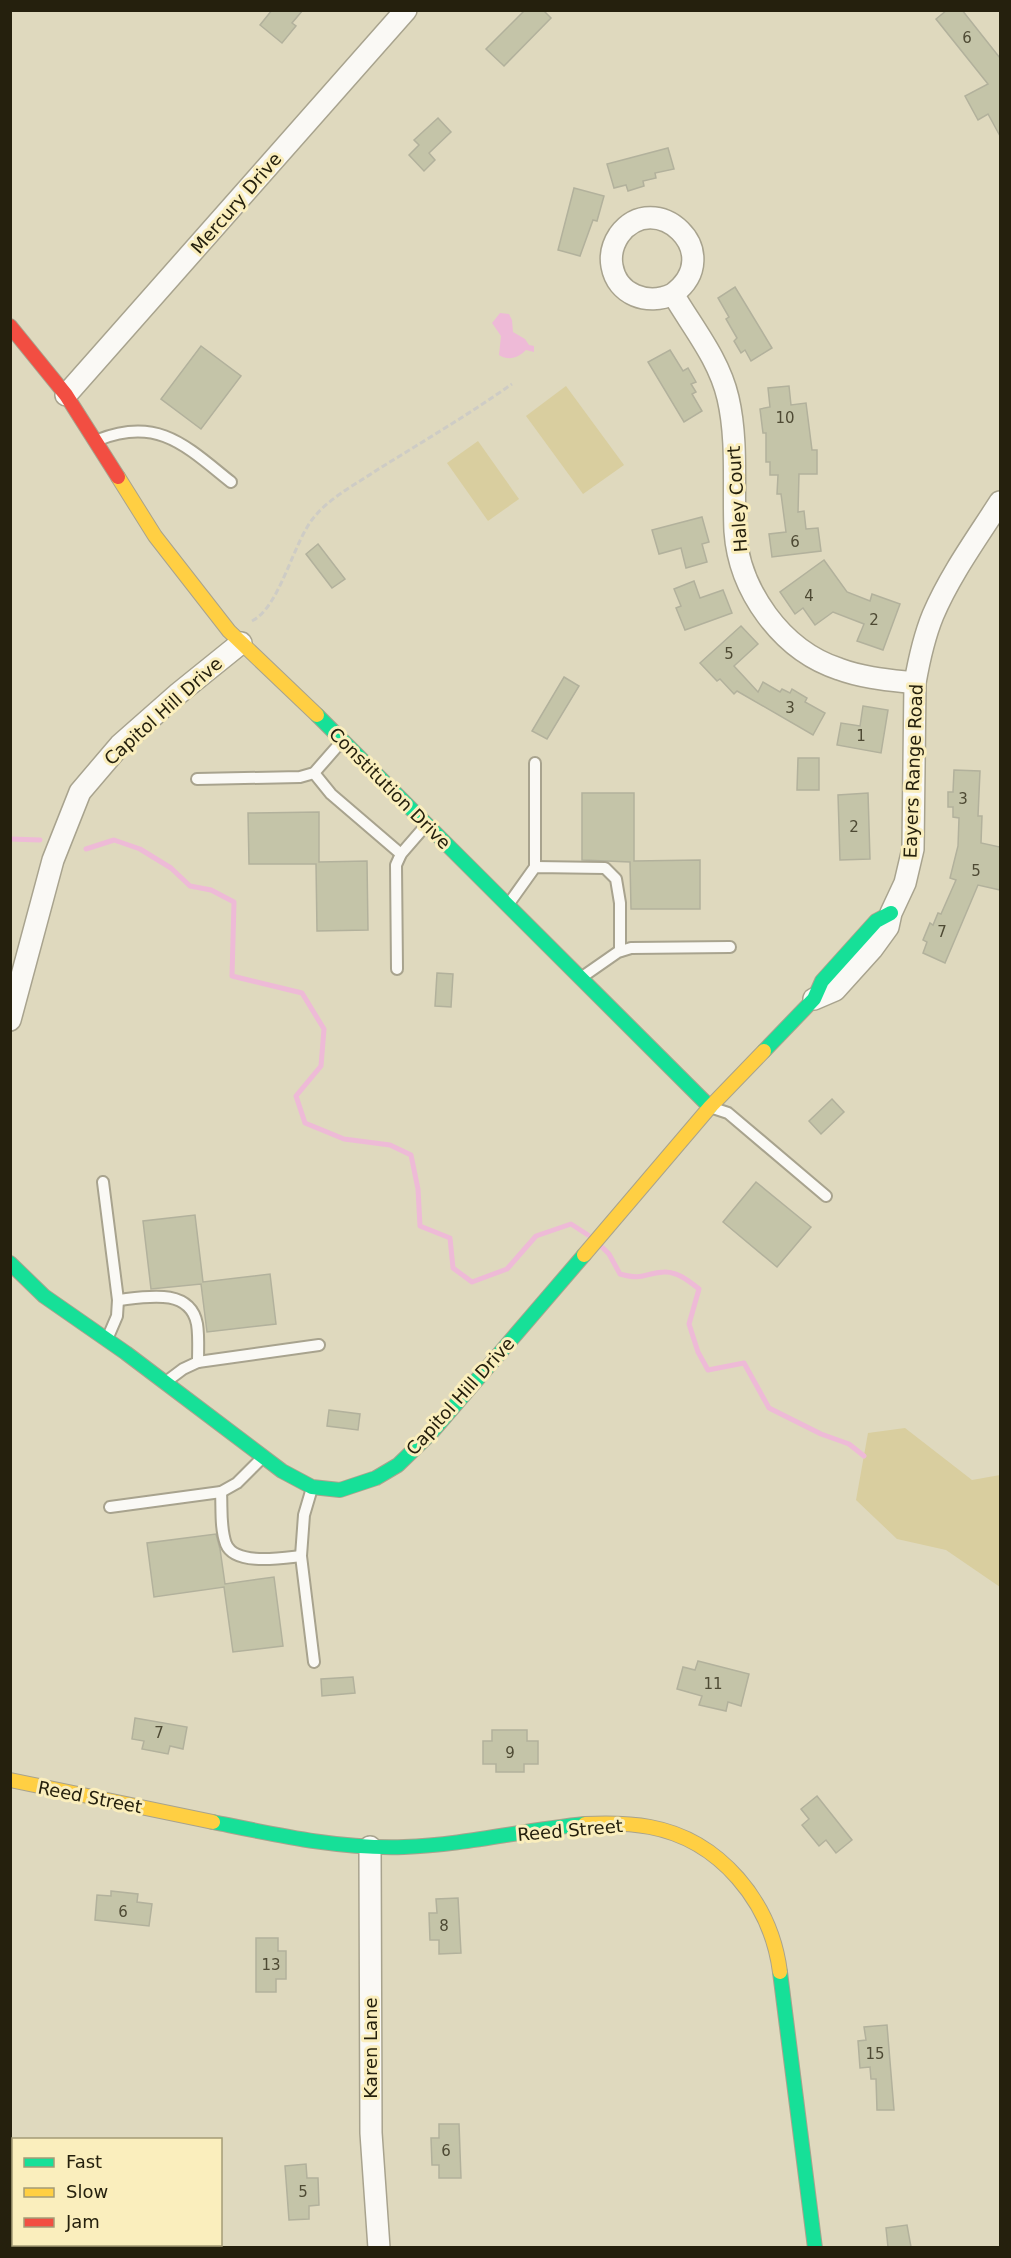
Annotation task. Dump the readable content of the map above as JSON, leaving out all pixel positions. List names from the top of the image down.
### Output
{
  "streets": {
    "street": [
      "Mercury Drive",
      "Haley Court",
      "Capitol Hill Drive",
      "Eayers Range Road",
      "Constitution Drive",
      "Reed Street",
      "Karen Lane"
    ]
  },
  "crossings": [
    ["Mercury Drive", "Constitution Drive"],
    ["Haley Court", "Eayers Range Road"],
    ["Capitol Hill Drive", "Eayers Range Road"],
    ["Capitol Hill Drive", "Constitution Drive"],
    ["Eayers Range Road", "Constitution Drive"],
    ["Reed Street", "Karen Lane"]
  ],
  "house_numbers": [
    "6",
    "10",
    "6",
    "4",
    "2",
    "5",
    "3",
    "1",
    "3",
    "2",
    "5",
    "7",
    "11",
    "7",
    "9",
    "6",
    "8",
    "13",
    "15",
    "6",
    "5"
  ],
  "legend": ["Fast", "Slow", "Jam"]
}
